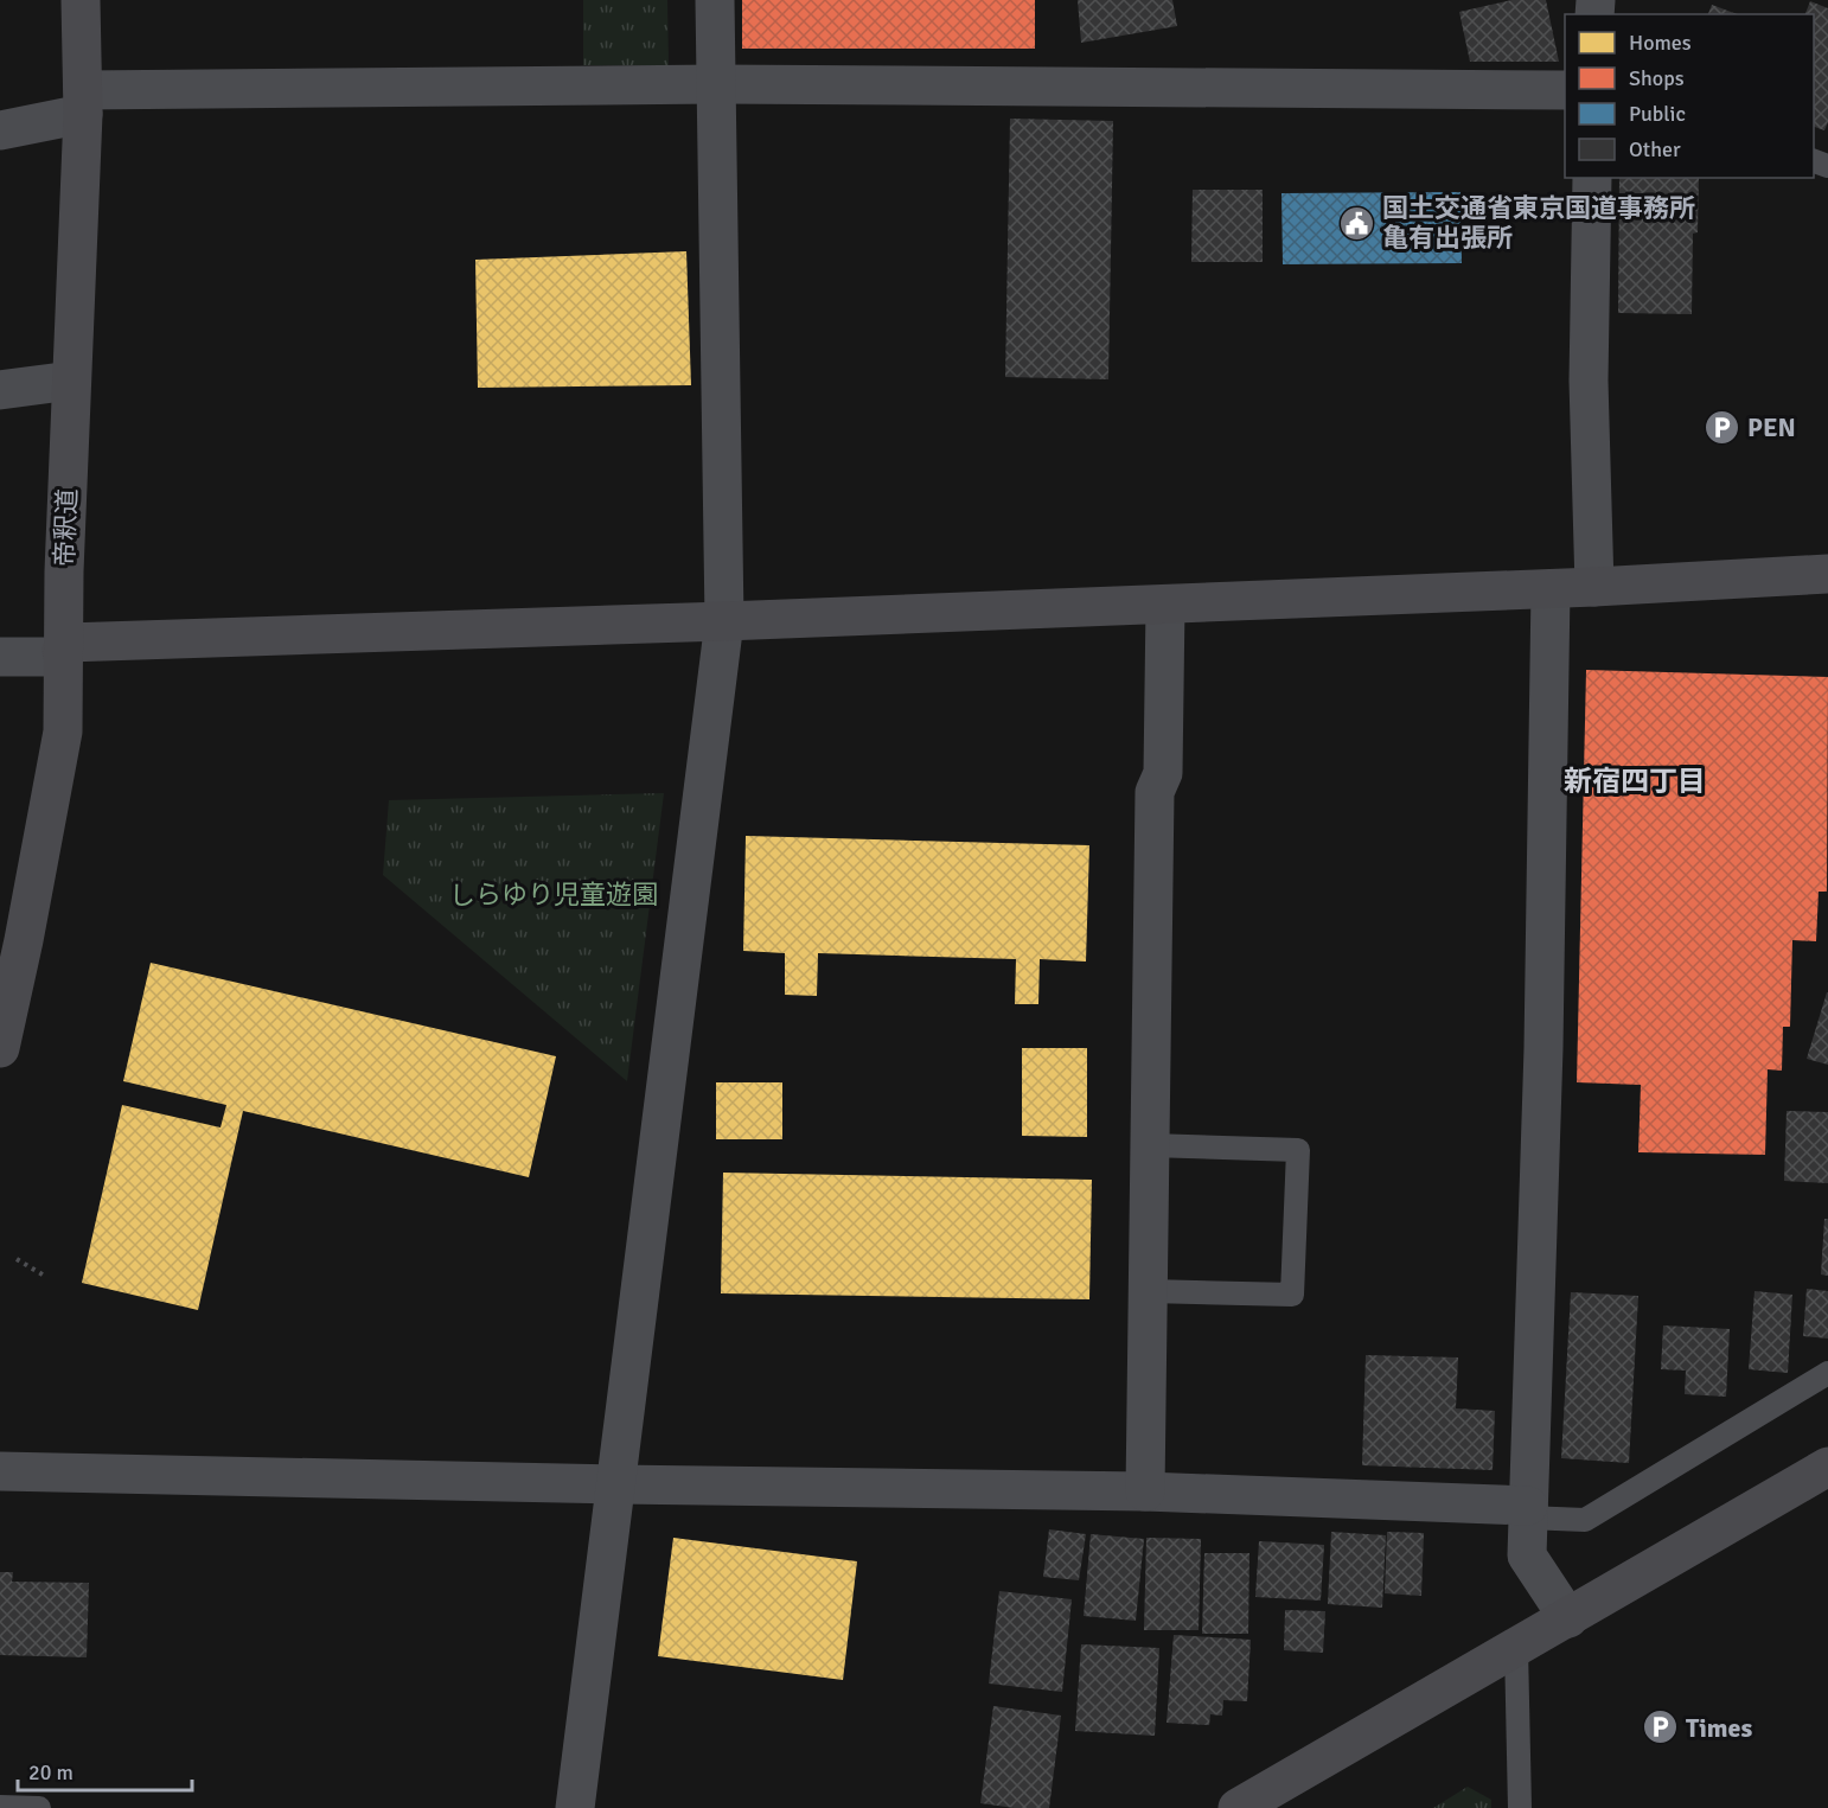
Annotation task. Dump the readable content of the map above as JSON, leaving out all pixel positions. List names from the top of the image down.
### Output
{
  "streets": {
    "street": ["帝釈道"]
  },
  "districts": ["新宿四丁目"],
  "parks": ["しらゆり児童遊園"],
  "places": {
    "public building": ["国土交通省東京国道事務所 亀有出張所"],
    "parking": ["PEN", "Times"]
  },
  "legend": [
    "Homes",
    "Shops",
    "Public",
    "Other"
  ],
  "scale_bar": "20 m"
}
